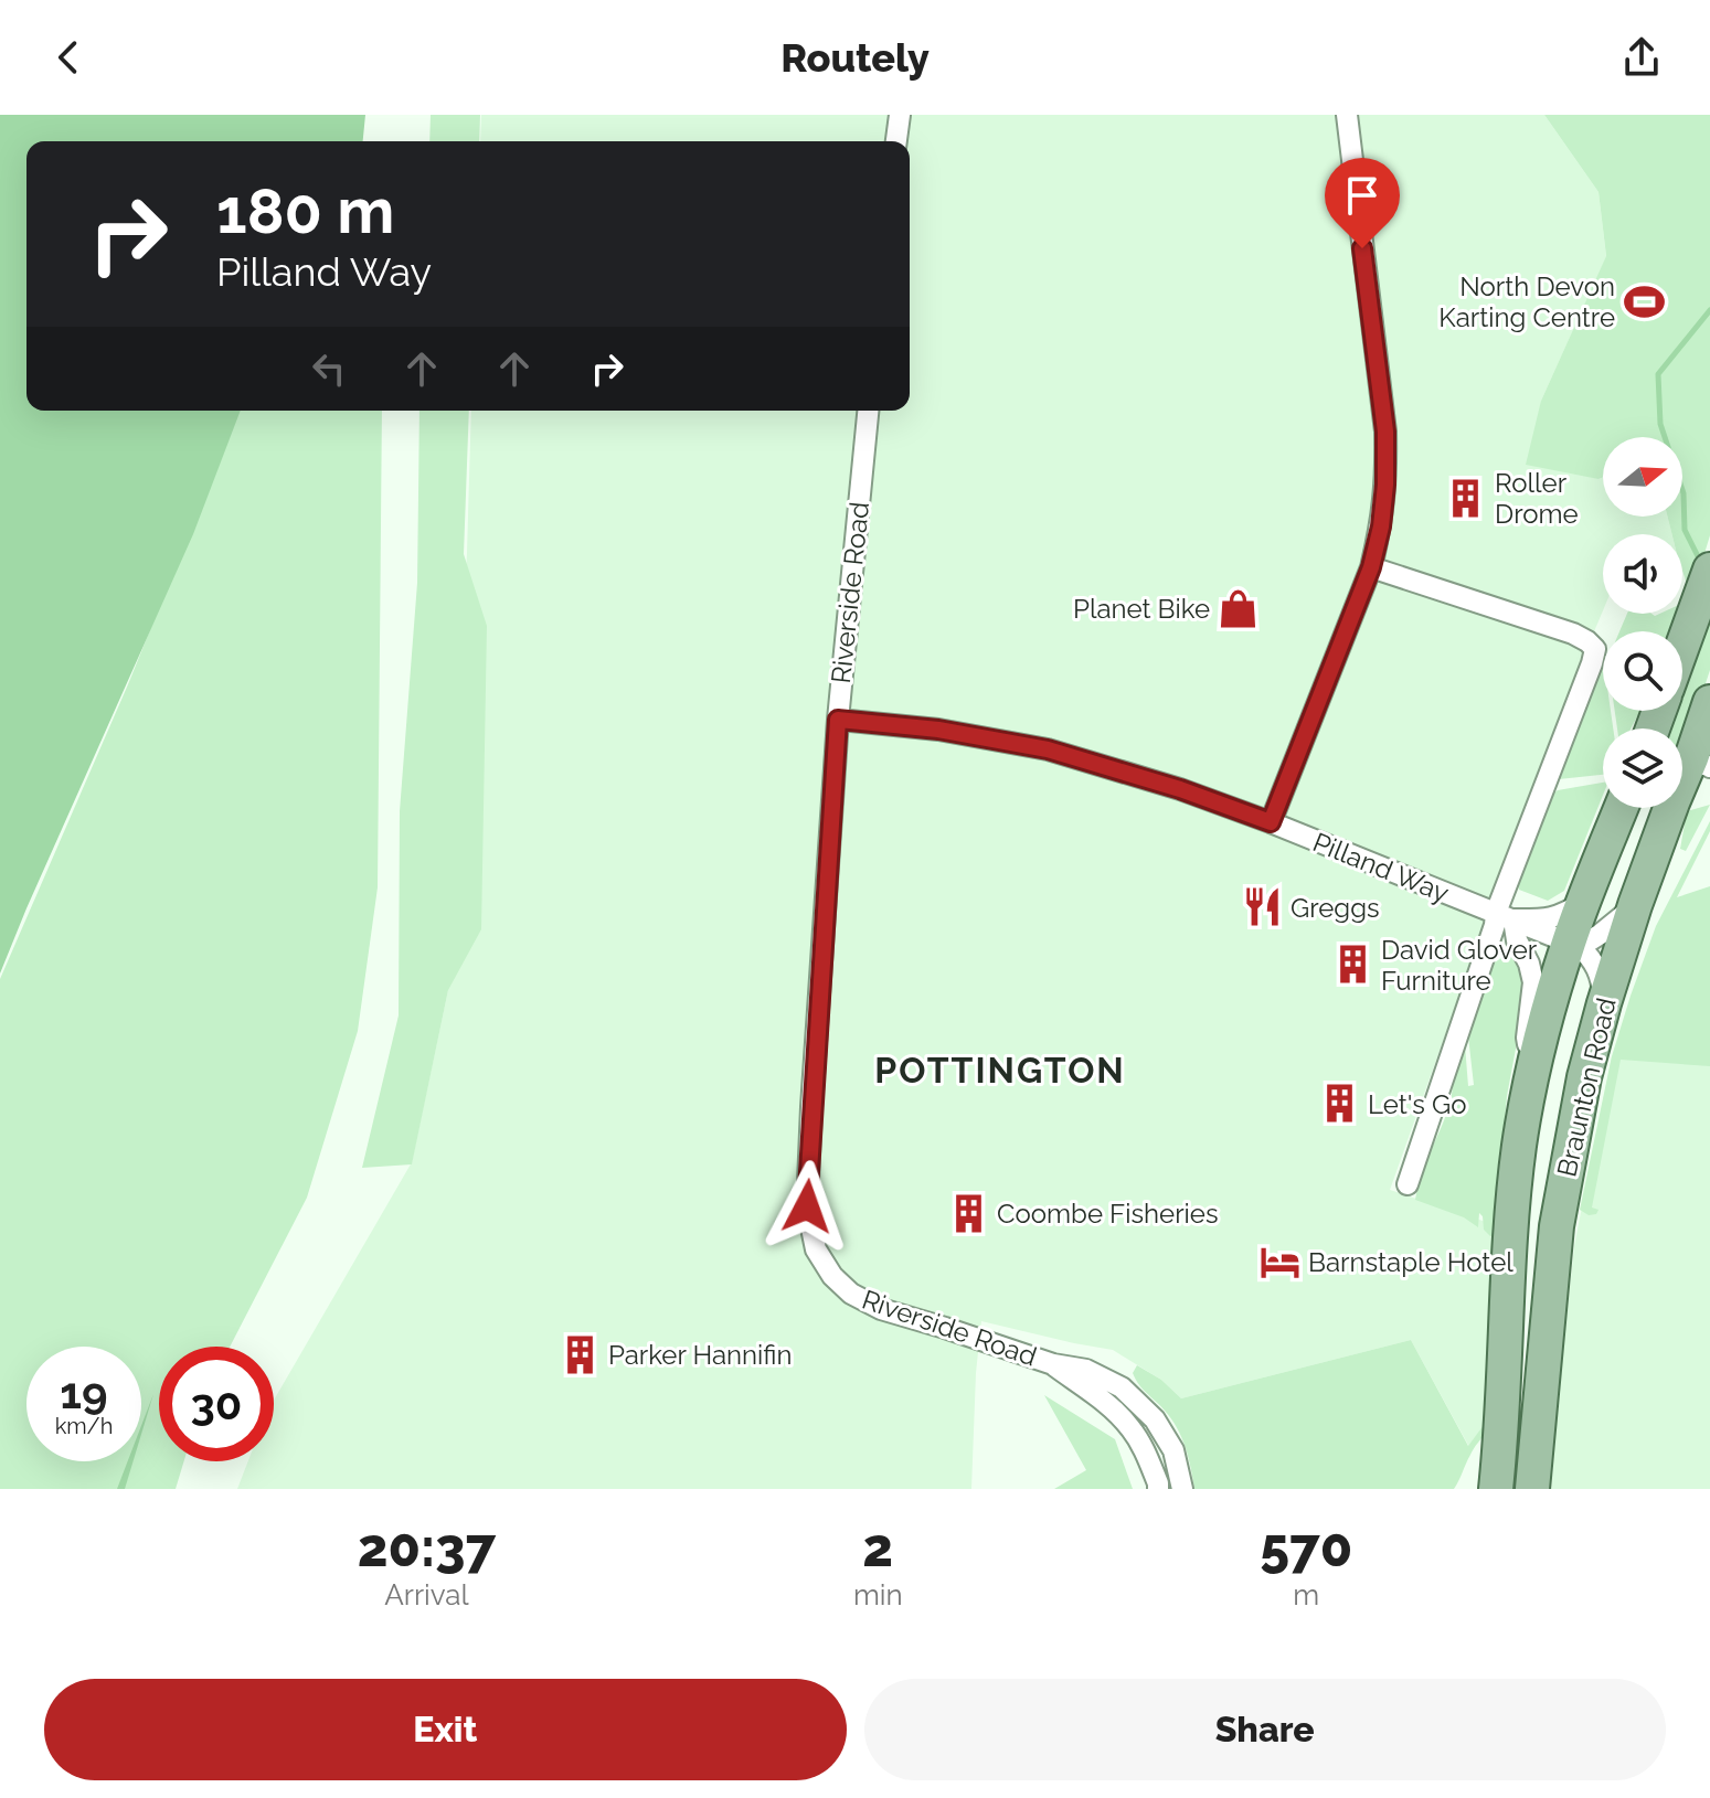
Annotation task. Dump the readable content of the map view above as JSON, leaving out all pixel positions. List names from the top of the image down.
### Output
{
  "streets": {
    "main road": ["Braunton Road"],
    "street": ["Riverside Road", "Pilland Way"]
  },
  "crossings": [
    ["Riverside Road", "Pilland Way"],
    ["Pilland Way", "Braunton Road"]
  ],
  "districts": ["POTTINGTON"],
  "places": {
    "sports": ["North Devon Karting Centre"],
    "building": [
      "Roller Drome",
      "David Glover Furniture",
      "Let's Go",
      "Coombe Fisheries",
      "Parker Hannifin"
    ],
    "shop": ["Planet Bike"],
    "restaurant": ["Greggs"],
    "hotel": ["Barnstaple Hotel"]
  },
  "north": "right",
  "page": {
    "header": "Routely",
    "turn": ["180 m", "Pilland Way"],
    "speed": "19 km/h",
    "limit": "30",
    "eta": [
      "20:37",
      "Arrival",
      "2",
      "min",
      "570",
      "m"
    ],
    "buttons": ["Exit", "Share"]
  }
}
